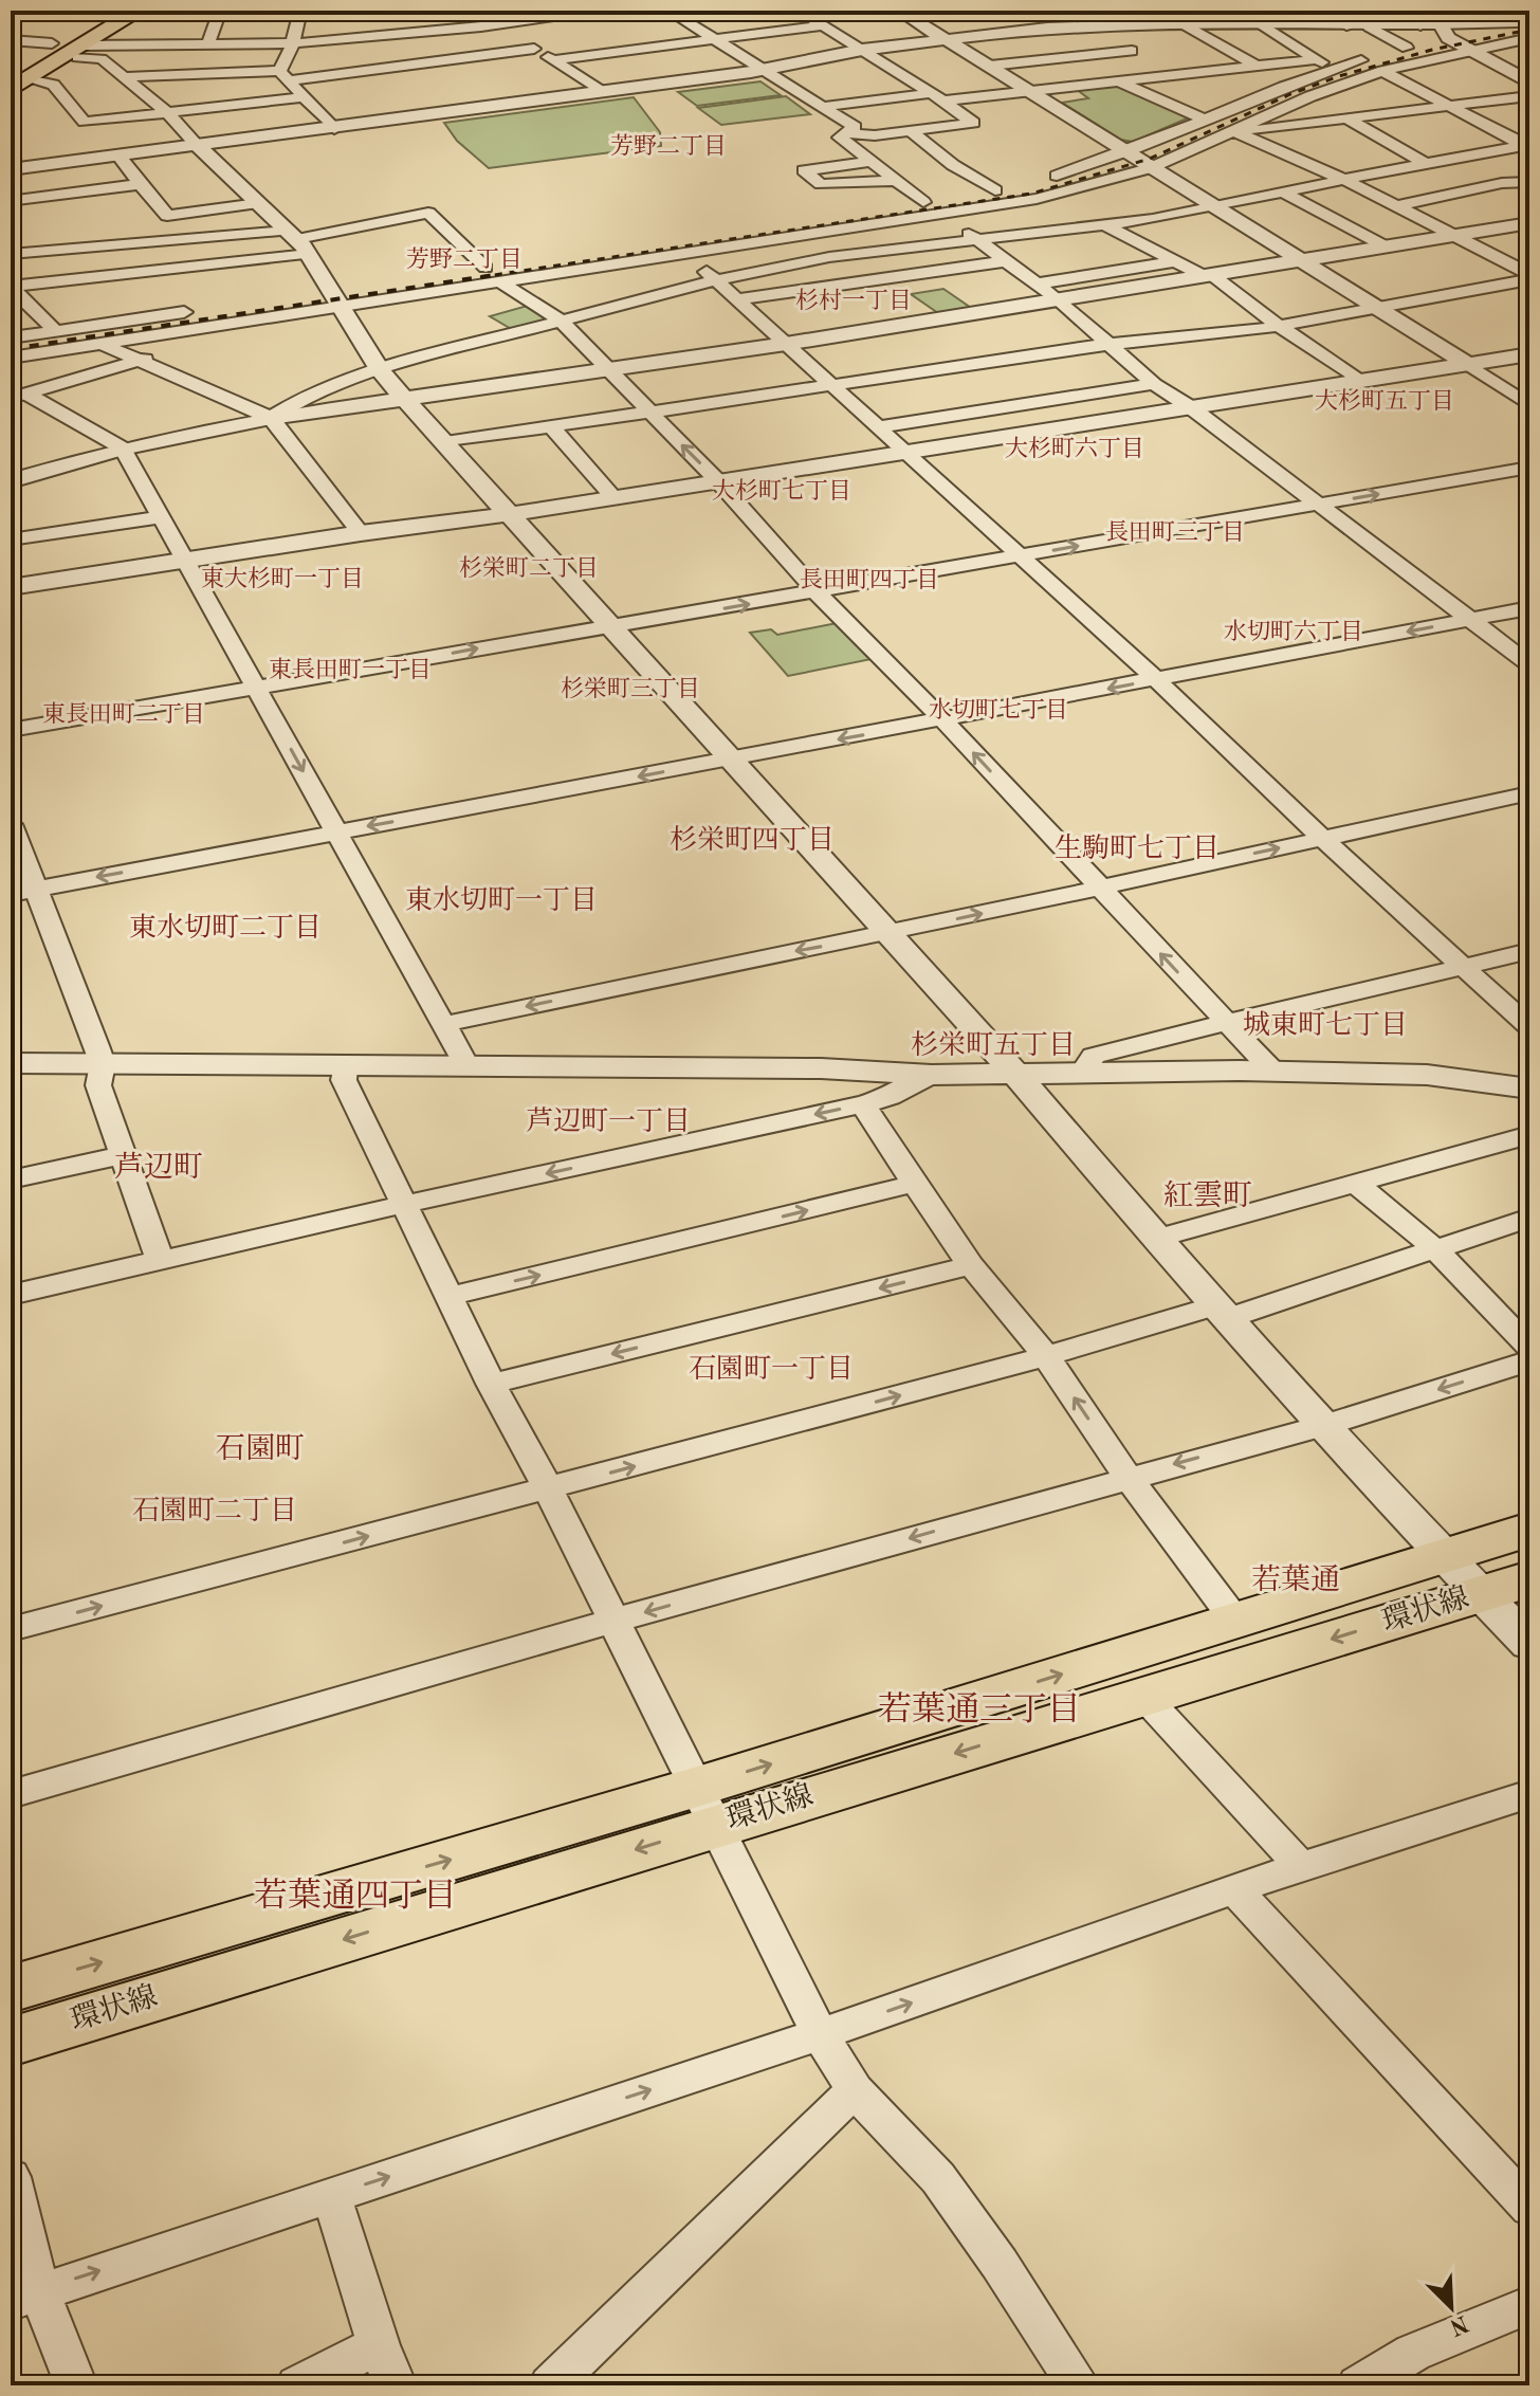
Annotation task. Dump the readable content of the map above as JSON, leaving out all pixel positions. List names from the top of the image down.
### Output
{
  "streets": {
    "main road": ["環状線"]
  },
  "districts": [
    "芳野二丁目",
    "芳野二丁目",
    "杉村一丁目",
    "大杉町五丁目",
    "大杉町六丁目",
    "大杉町七丁目",
    "長田町三丁目",
    "杉栄町二丁目",
    "東大杉町一丁目",
    "長田町四丁目",
    "水切町六丁目",
    "東長田町一丁目",
    "杉栄町三丁目",
    "水切町七丁目",
    "東長田町二丁目",
    "杉栄町四丁目",
    "生駒町七丁目",
    "東水切町一丁目",
    "東水切町二丁目",
    "城東町七丁目",
    "杉栄町五丁目",
    "芦辺町一丁目",
    "芦辺町",
    "紅雲町",
    "石園町一丁目",
    "石園町",
    "石園町二丁目",
    "若葉通",
    "若葉通三丁目",
    "若葉通四丁目"
  ],
  "north": "bottom right"
}
